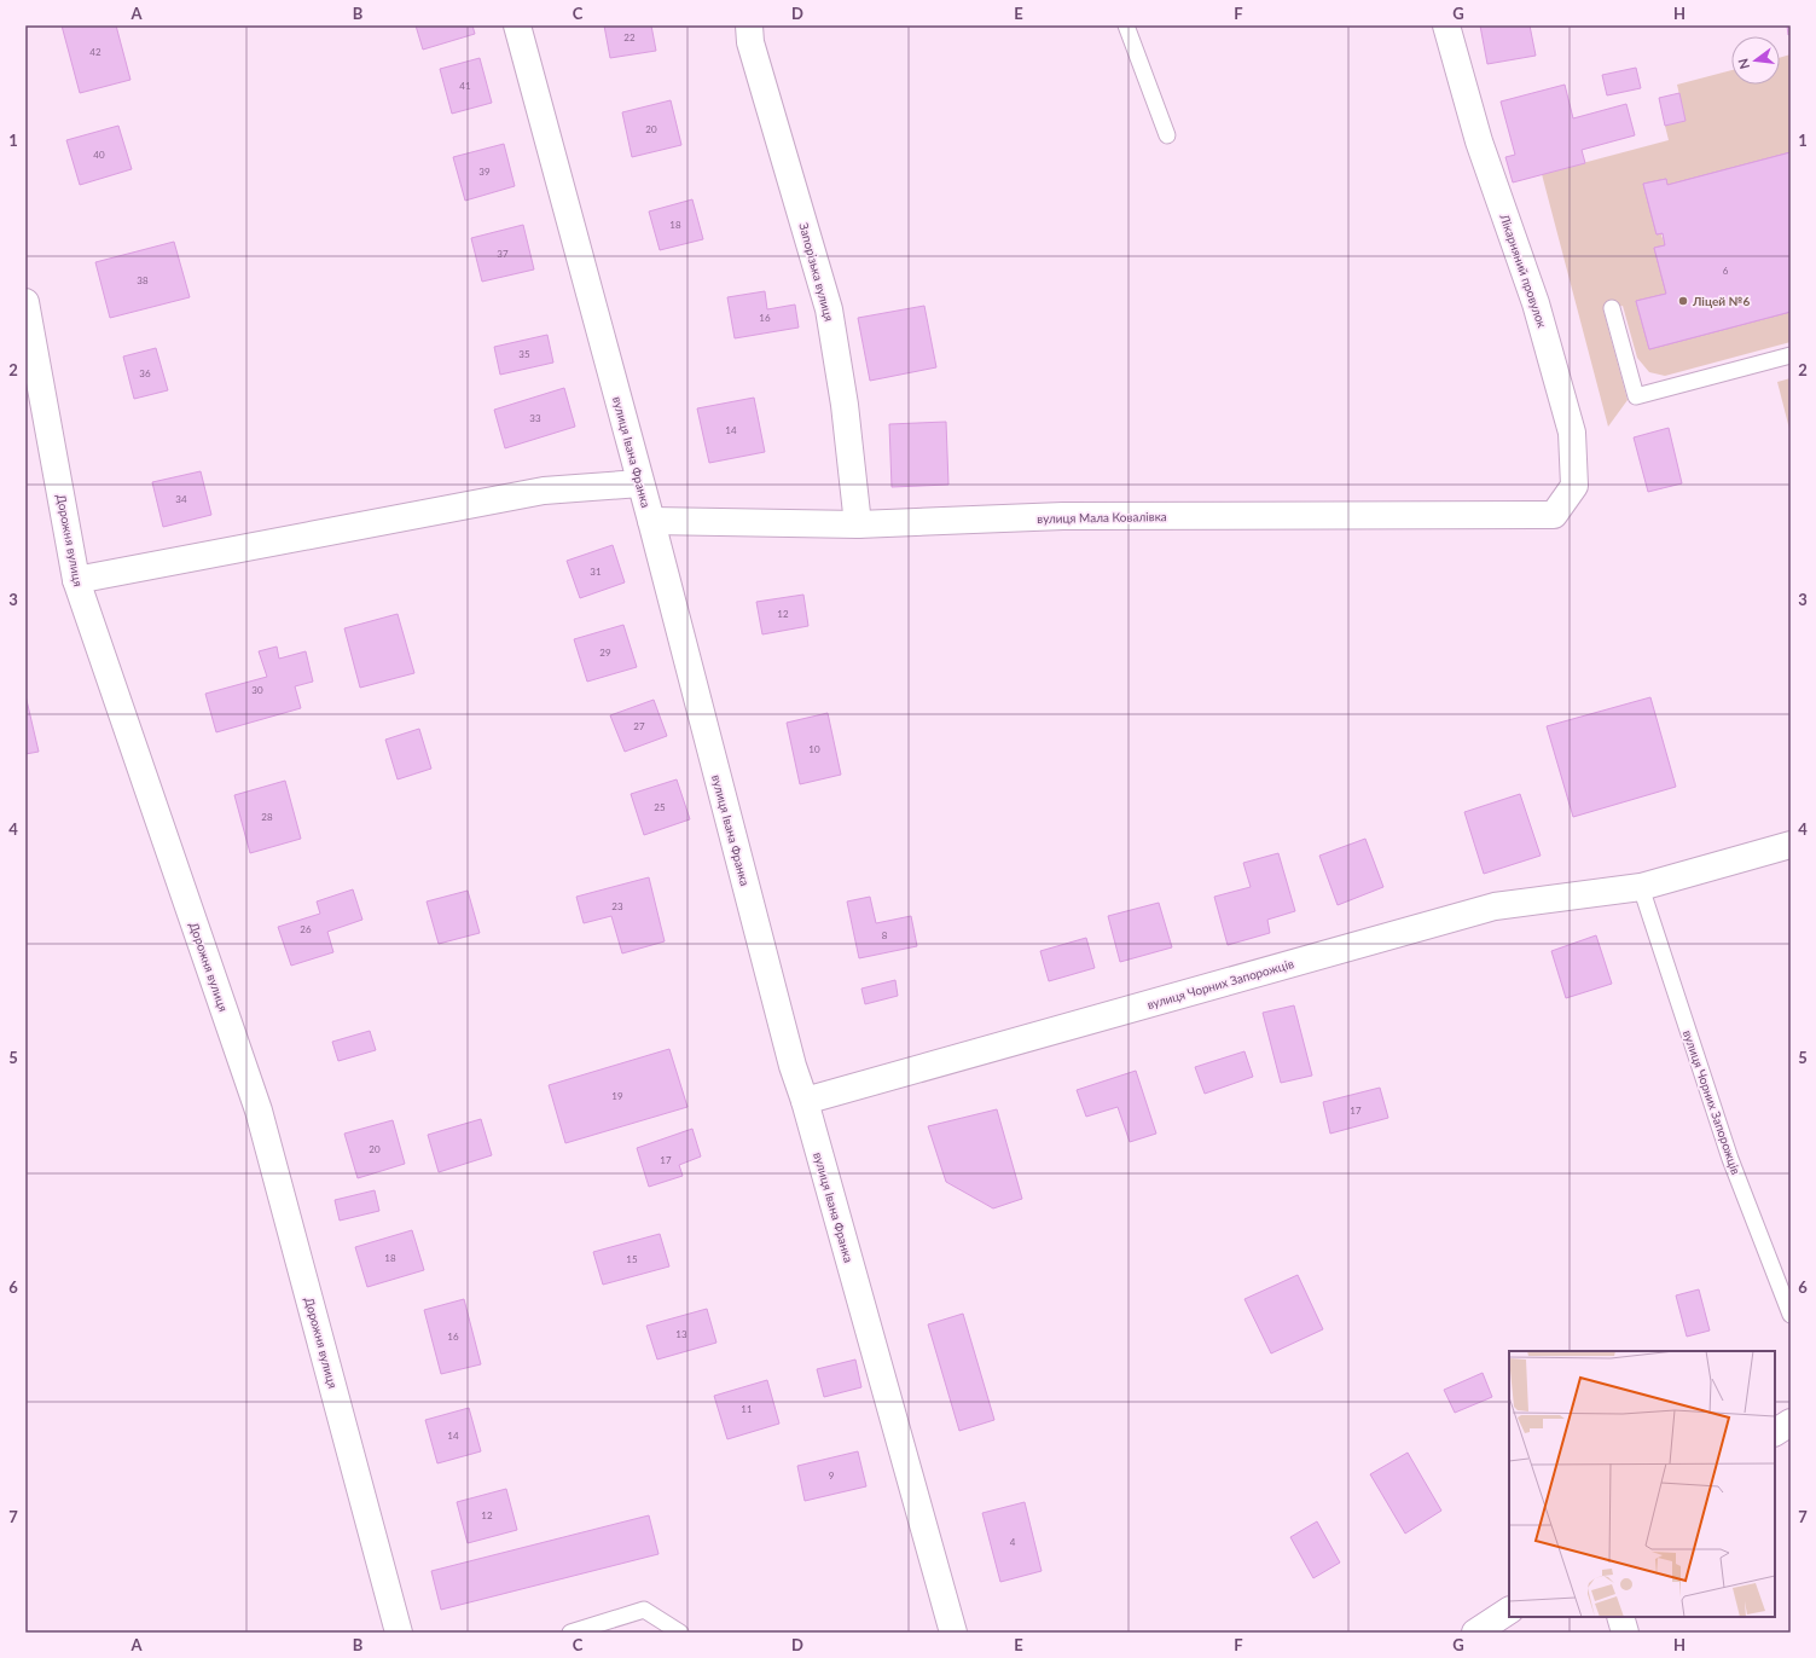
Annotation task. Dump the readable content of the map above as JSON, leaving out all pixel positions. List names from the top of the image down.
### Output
{
  "streets": {
    "street": [
      "Лікарняний провулок",
      "Запорізька вулиця",
      "вулиця Івана Франка",
      "вулиця Мала Ковалівка",
      "Дорожня вулиця",
      "вулиця Чорних Запорожців"
    ]
  },
  "crossings": [
    ["Лікарняний провулок", "вулиця Мала Ковалівка"],
    ["Запорізька вулиця", "вулиця Мала Ковалівка"],
    ["вулиця Івана Франка", "вулиця Мала Ковалівка"],
    ["вулиця Івана Франка", "вулиця Чорних Запорожців"]
  ],
  "places": ["Ліцей №6"],
  "house_numbers": [
    "22",
    "42",
    "41",
    "20",
    "40",
    "39",
    "18",
    "37",
    "6",
    "38",
    "16",
    "35",
    "36",
    "33",
    "14",
    "34",
    "31",
    "12",
    "29",
    "30",
    "27",
    "10",
    "25",
    "28",
    "23",
    "26",
    "8",
    "19",
    "17",
    "20",
    "17",
    "18",
    "15",
    "13",
    "16",
    "11",
    "14",
    "9",
    "12",
    "4"
  ],
  "north": "left",
  "grid": {
    "columns": [
      "A",
      "B",
      "C",
      "D",
      "E",
      "F",
      "G",
      "H"
    ],
    "rows": [
      "1",
      "2",
      "3",
      "4",
      "5",
      "6",
      "7"
    ]
  }
}
